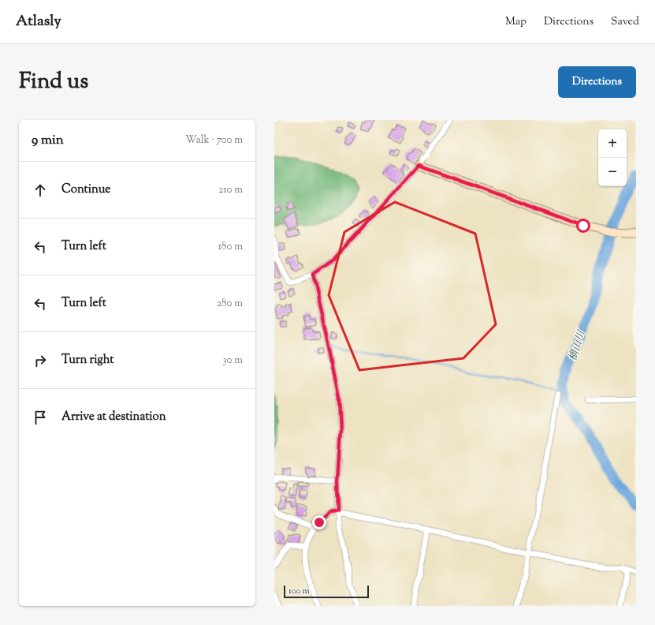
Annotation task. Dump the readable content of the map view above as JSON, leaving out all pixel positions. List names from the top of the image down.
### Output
{
  "water": ["横山川"],
  "scale_bar": "100 m",
  "page": {
    "header": "Atlasly",
    "nav": ["Map", "Directions", "Saved"],
    "title": "Find us",
    "buttons": "Directions",
    "heading": ["9 min", "Walk · 700 m"],
    "map_buttons": ["+", "−"],
    "list": [
      ["Continue", "210 m"],
      ["Turn left", "180 m"],
      ["Turn left", "280 m"],
      ["Turn right", "30 m"],
      "Arrive at destination"
    ],
    "scale": "100 m"
  }
}
